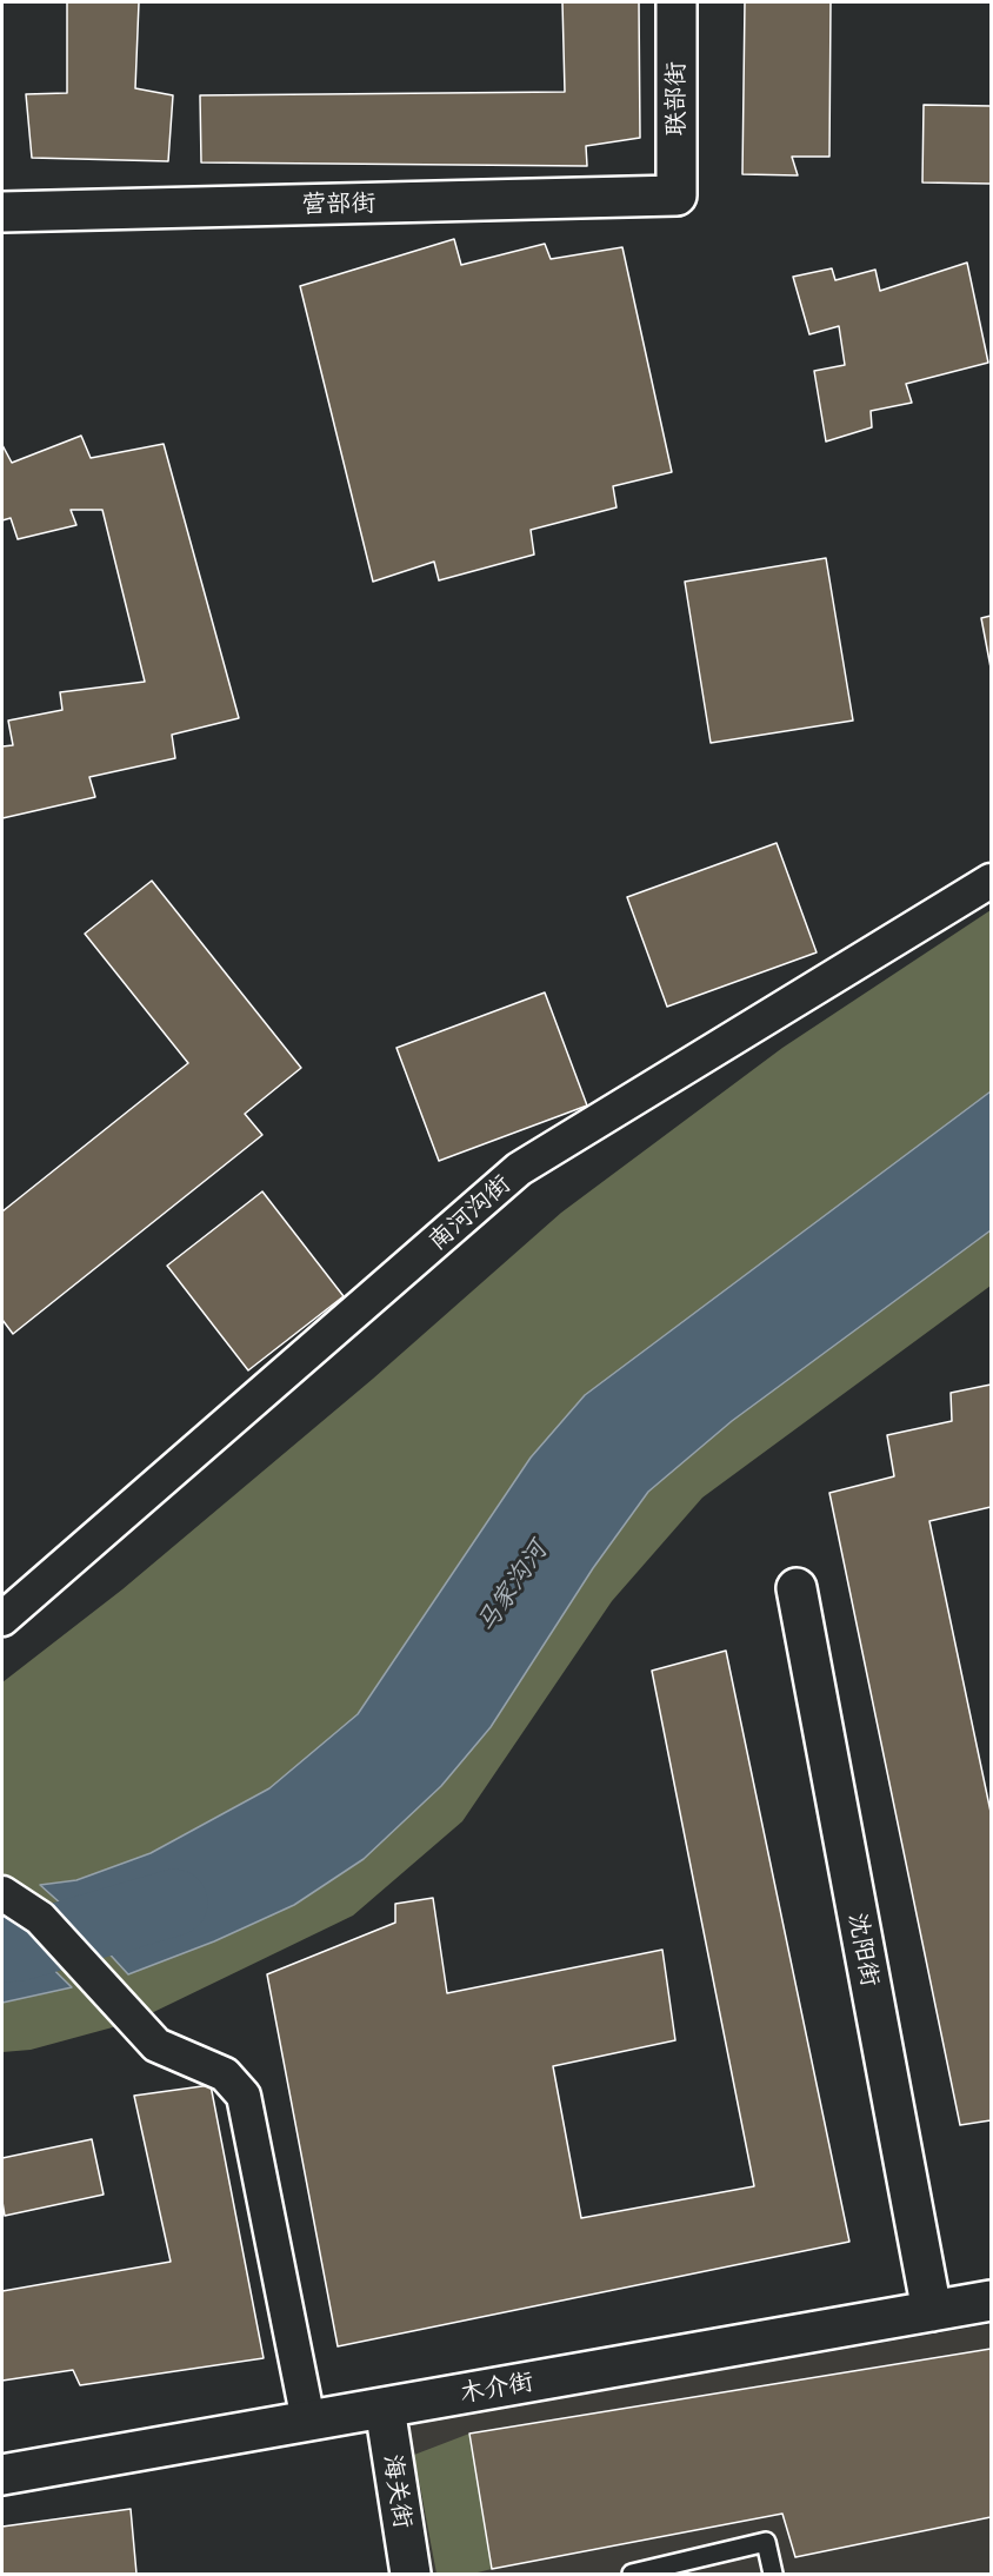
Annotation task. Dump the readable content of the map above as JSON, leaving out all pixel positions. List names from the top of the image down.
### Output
{
  "streets": {
    "street": [
      "联部街",
      "营部街",
      "南河沟街",
      "沈阳街",
      "木介街",
      "海关街"
    ]
  },
  "crossings": [
    ["联部街", "营部街"],
    ["沈阳街", "木介街"],
    ["木介街", "海关街"]
  ],
  "water": ["马家沟河"]
}
